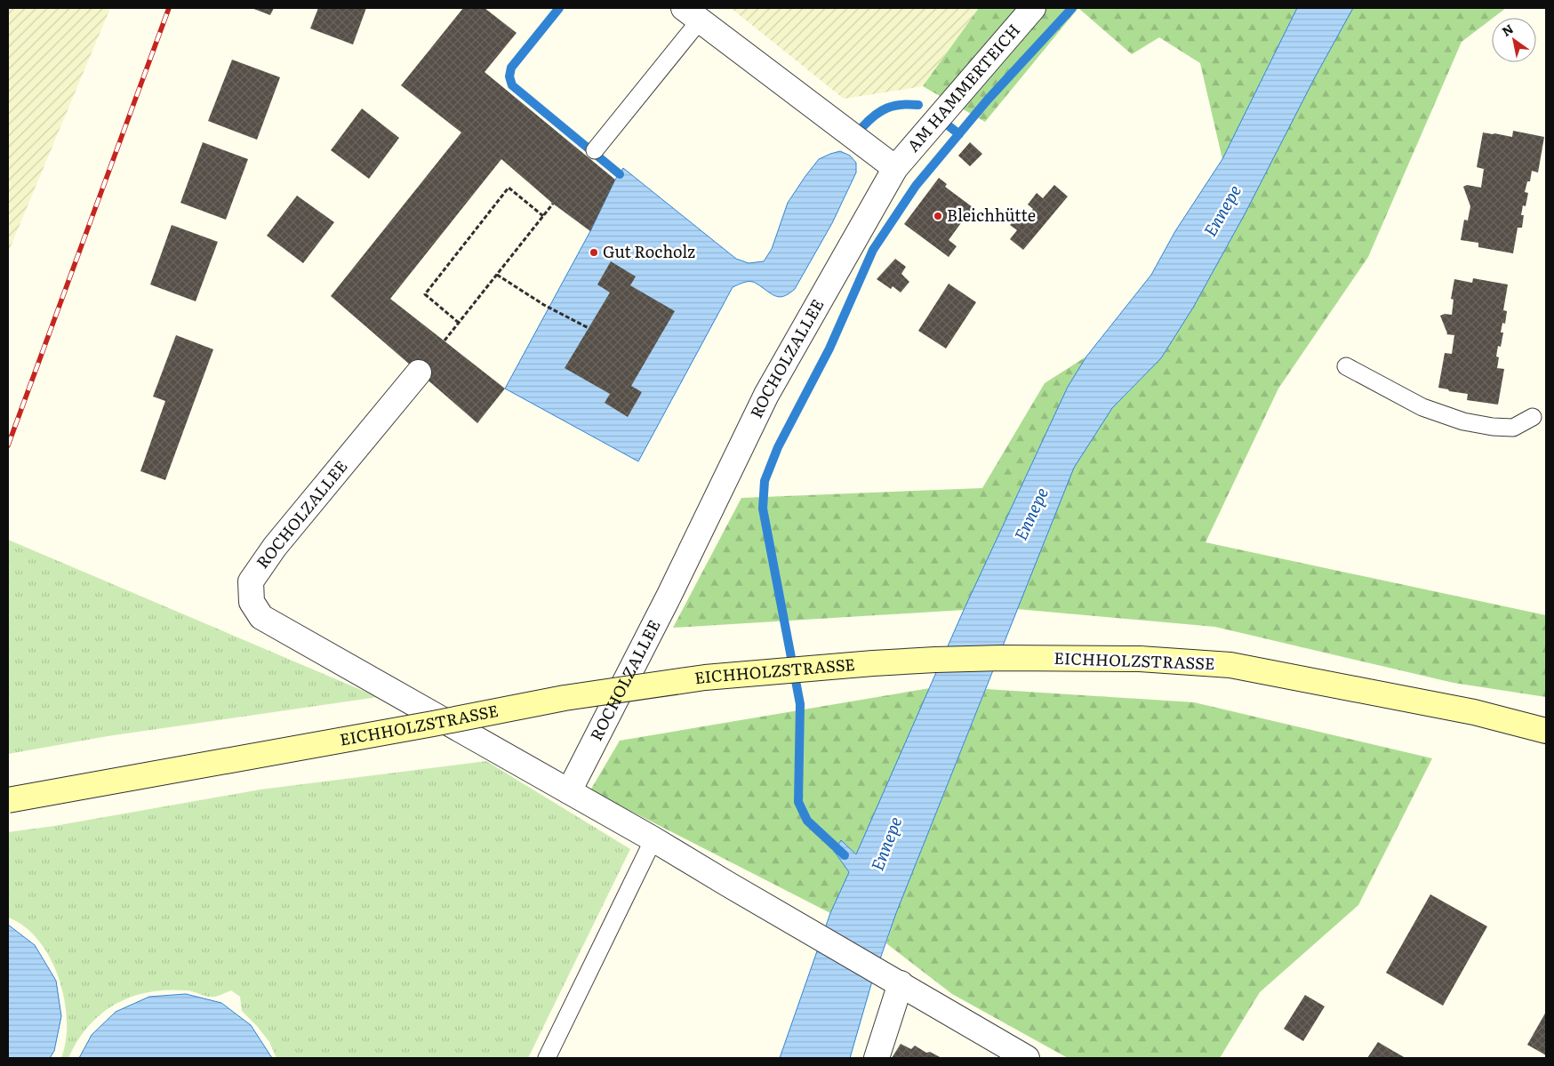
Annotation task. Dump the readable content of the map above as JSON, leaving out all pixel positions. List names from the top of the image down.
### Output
{
  "streets": {
    "main road": ["EICHHOLZSTRASSE"],
    "street": ["AM HAMMERTEICH", "ROCHOLZALLEE"]
  },
  "crossings": [
    ["AM HAMMERTEICH", "ROCHOLZALLEE"]
  ],
  "water": ["Ennepe"],
  "places": ["Bleichhütte", "Gut Rocholz"],
  "north": "top left"
}
